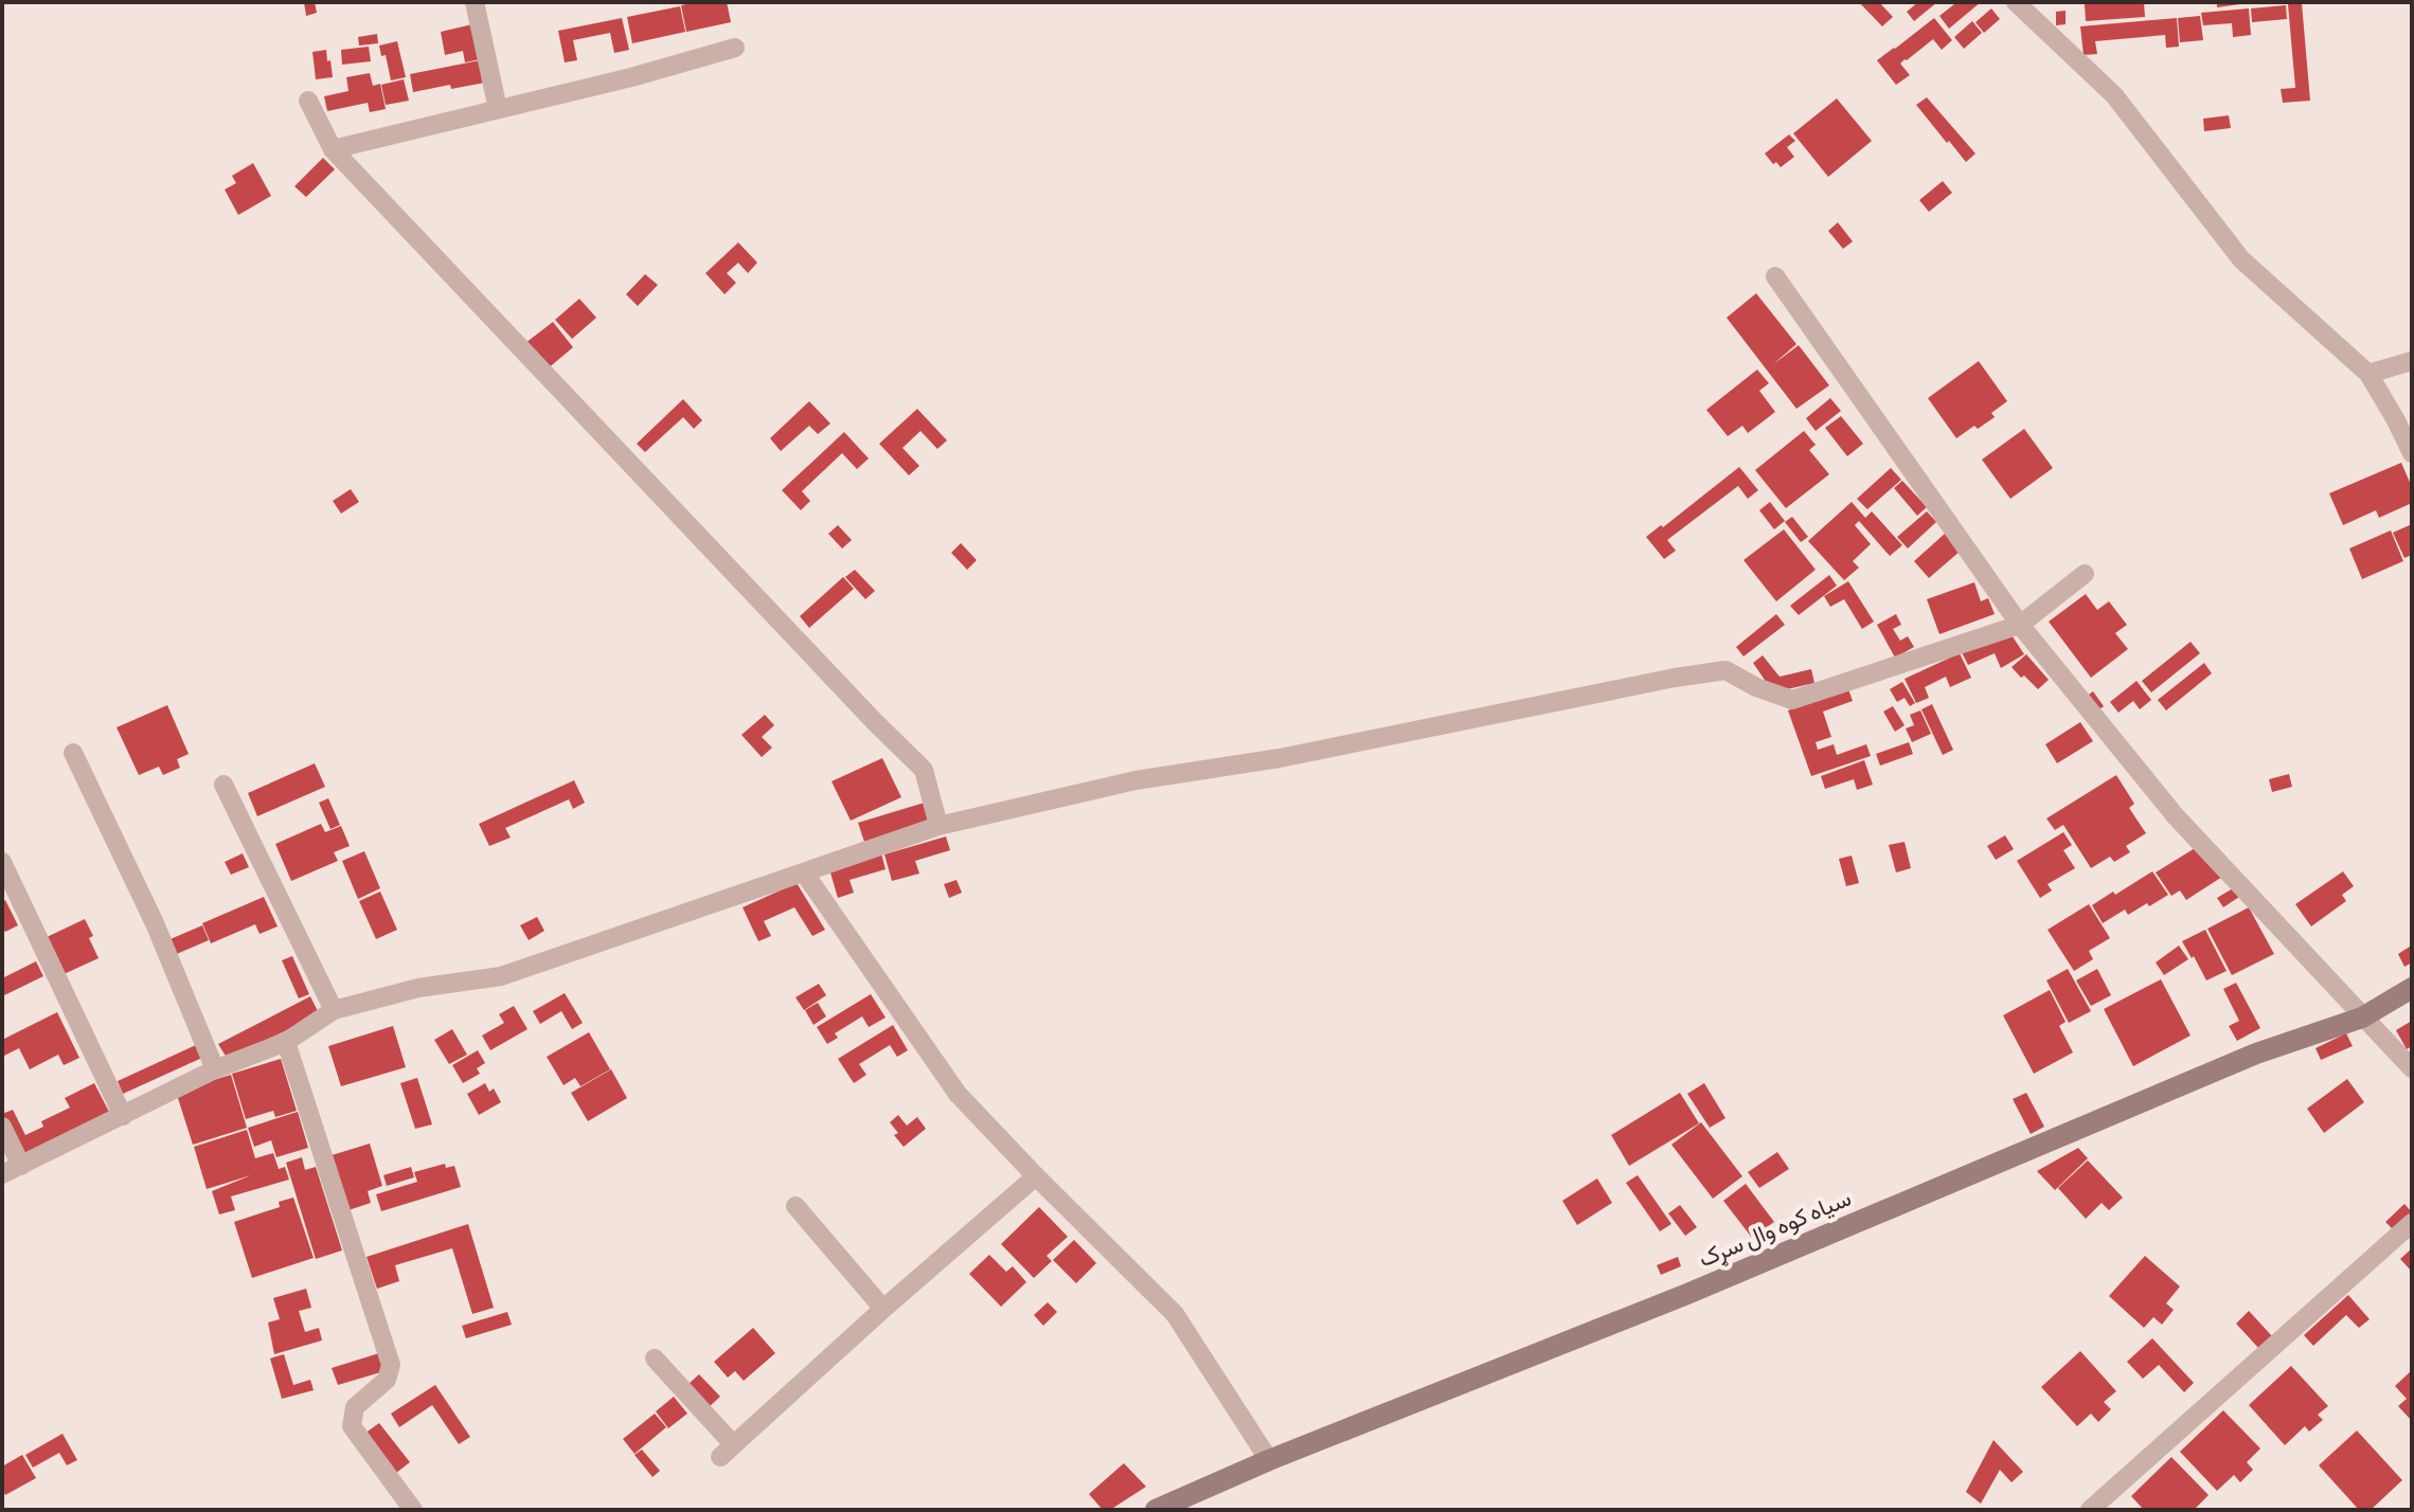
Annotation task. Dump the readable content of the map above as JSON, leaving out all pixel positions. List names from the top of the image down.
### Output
{
  "streets": {
    "street": ["سیاه کوه وال سړک"]
  }
}
